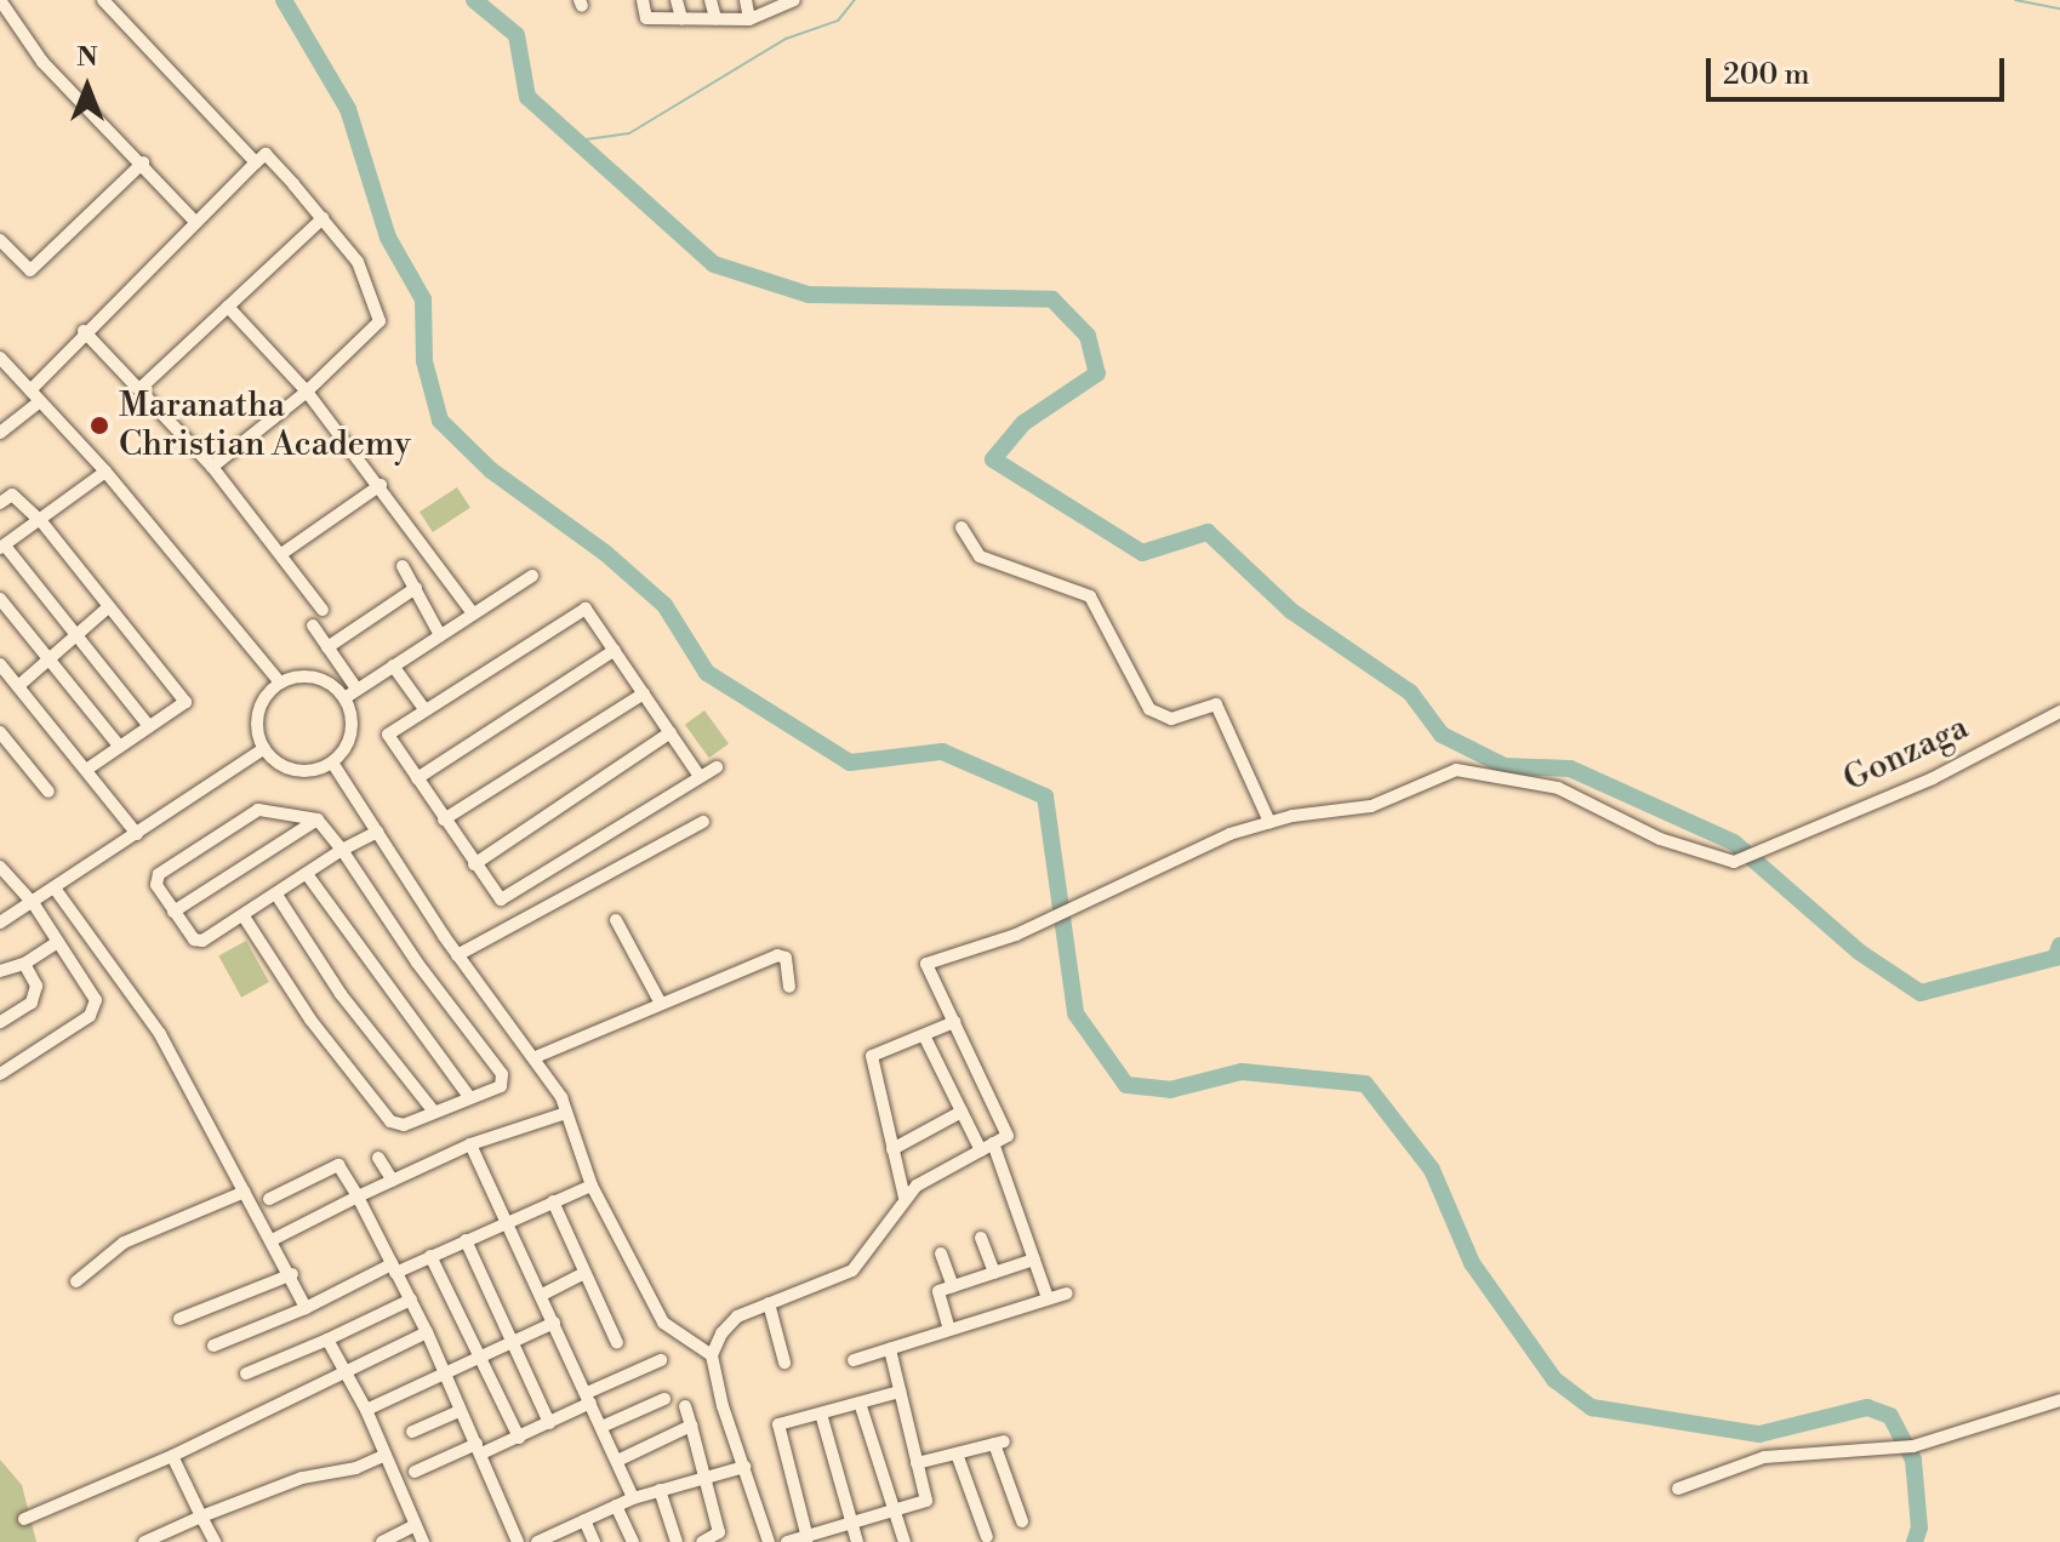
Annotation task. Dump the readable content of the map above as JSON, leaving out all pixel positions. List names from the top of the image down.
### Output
{
  "streets": {
    "street": ["Gonzaga"]
  },
  "places": ["Maranatha Christian Academy"],
  "scale_bar": "200 m",
  "north": "top"
}
